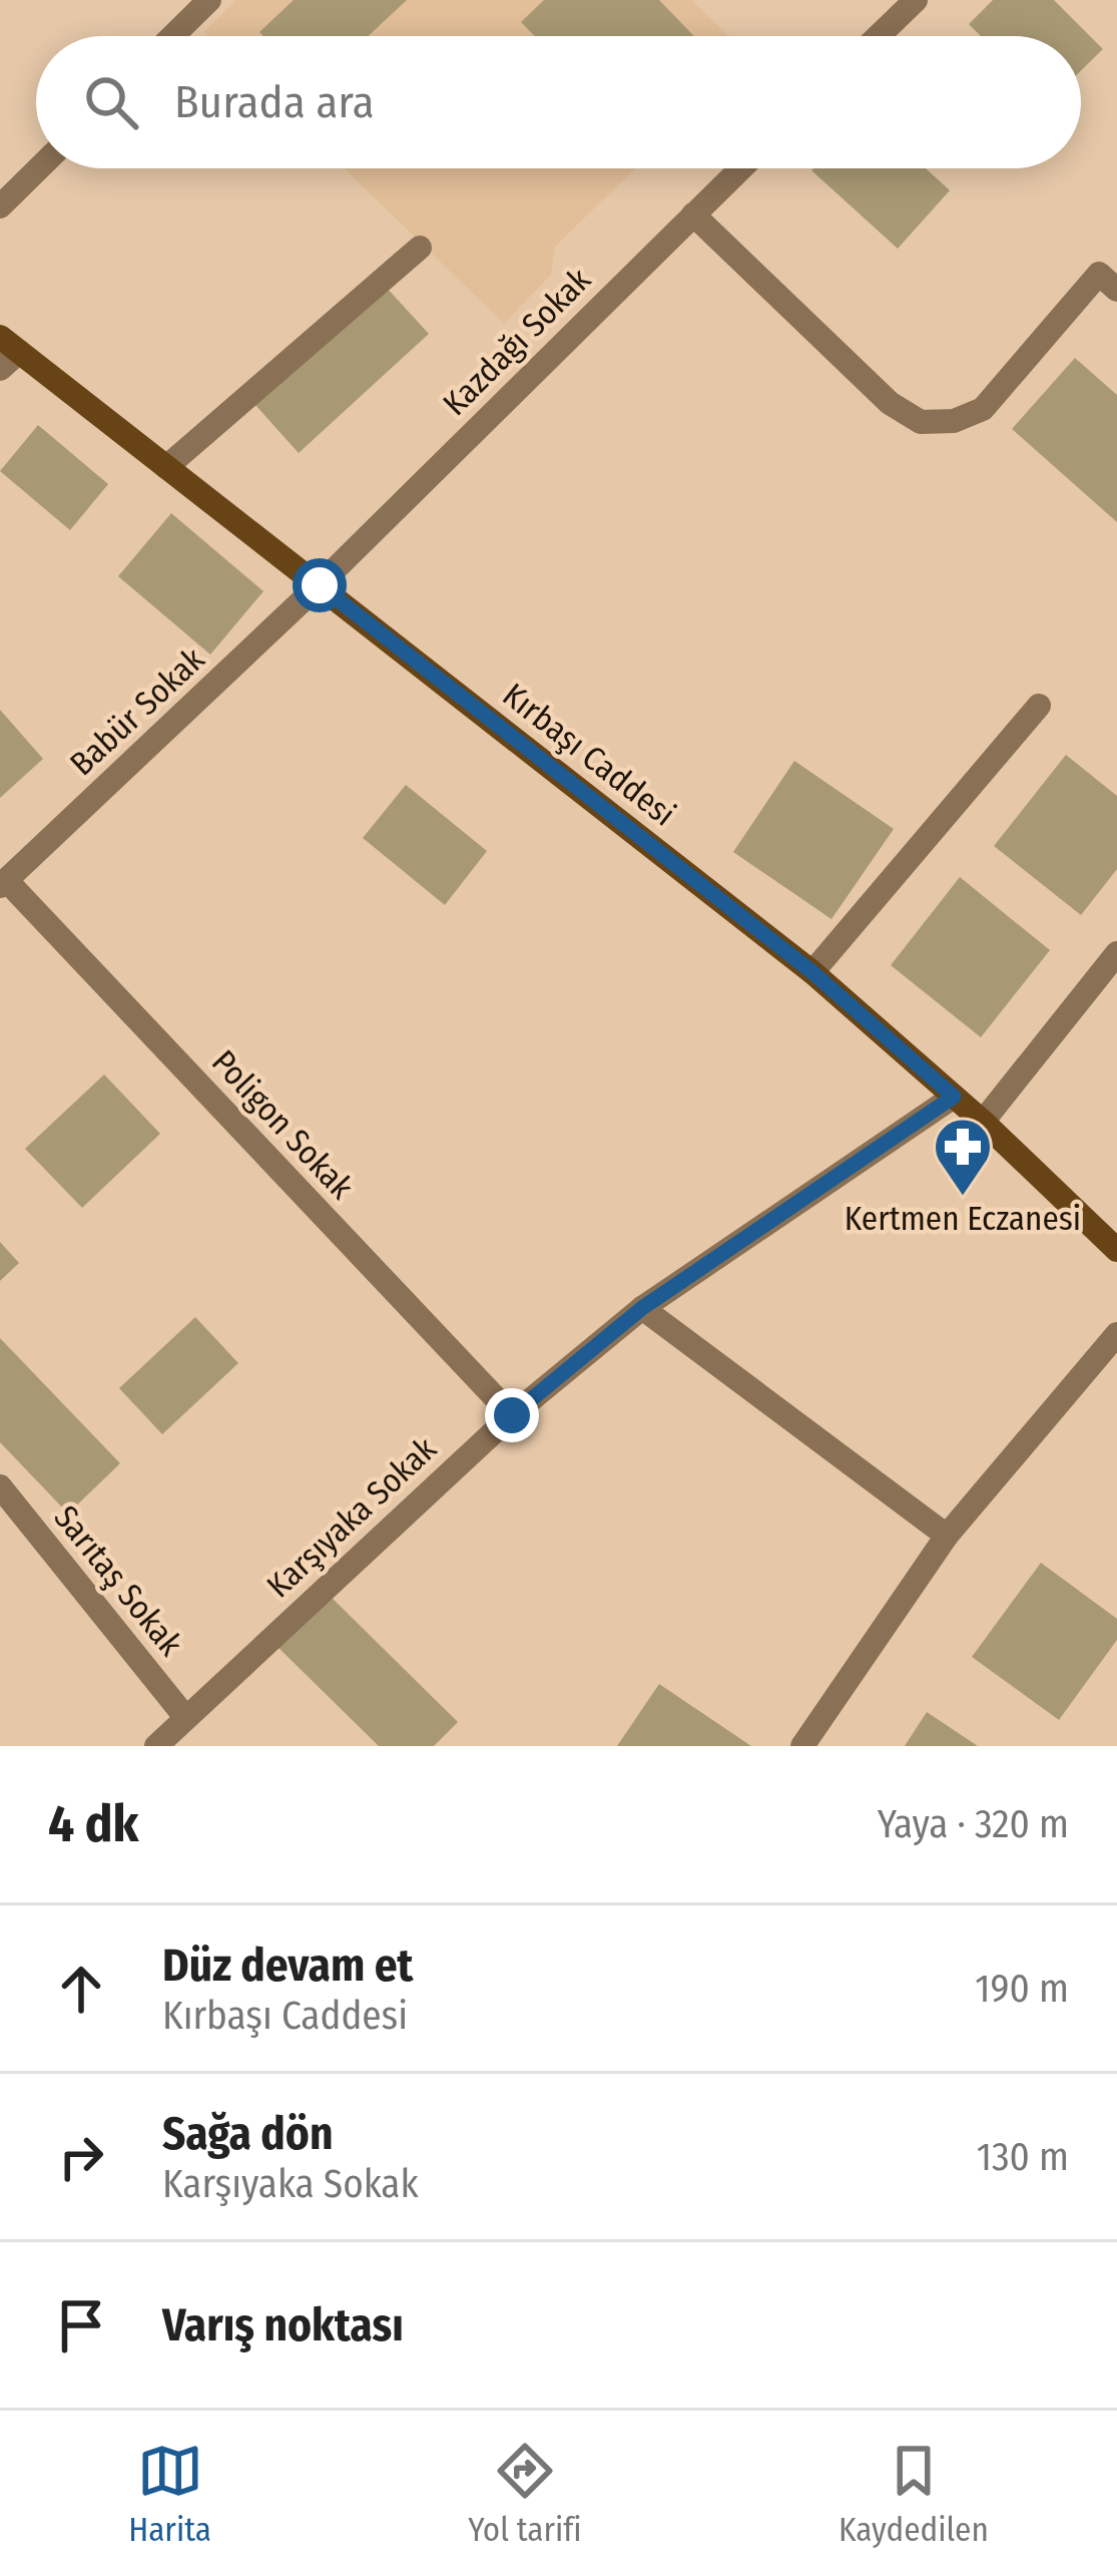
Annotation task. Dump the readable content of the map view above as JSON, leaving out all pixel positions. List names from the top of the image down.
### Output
{
  "streets": {
    "street": [
      "Kazdağı Sokak",
      "Babür Sokak",
      "Kırbaşı Caddesi",
      "Poligon Sokak",
      "Karşıyaka Sokak",
      "Sarıtaş Sokak"
    ]
  },
  "crossings": [
    ["Kazdağı Sokak", "Babür Sokak"],
    ["Kazdağı Sokak", "Kırbaşı Caddesi"],
    ["Babür Sokak", "Kırbaşı Caddesi"],
    ["Babür Sokak", "Poligon Sokak"],
    ["Kırbaşı Caddesi", "Karşıyaka Sokak"],
    ["Poligon Sokak", "Karşıyaka Sokak"],
    ["Karşıyaka Sokak", "Sarıtaş Sokak"]
  ],
  "places": {
    "pharmacy": ["Kertmen Eczanesi"]
  },
  "page": {
    "search": "Burada ara",
    "heading": ["4 dk", "Yaya · 320 m"],
    "list": [
      ["Düz devam et", "Kırbaşı Caddesi", "190 m"],
      ["Sağa dön", "Karşıyaka Sokak", "130 m"],
      "Varış noktası"
    ],
    "nav": ["Harita", "Yol tarifi", "Kaydedilen"]
  }
}
